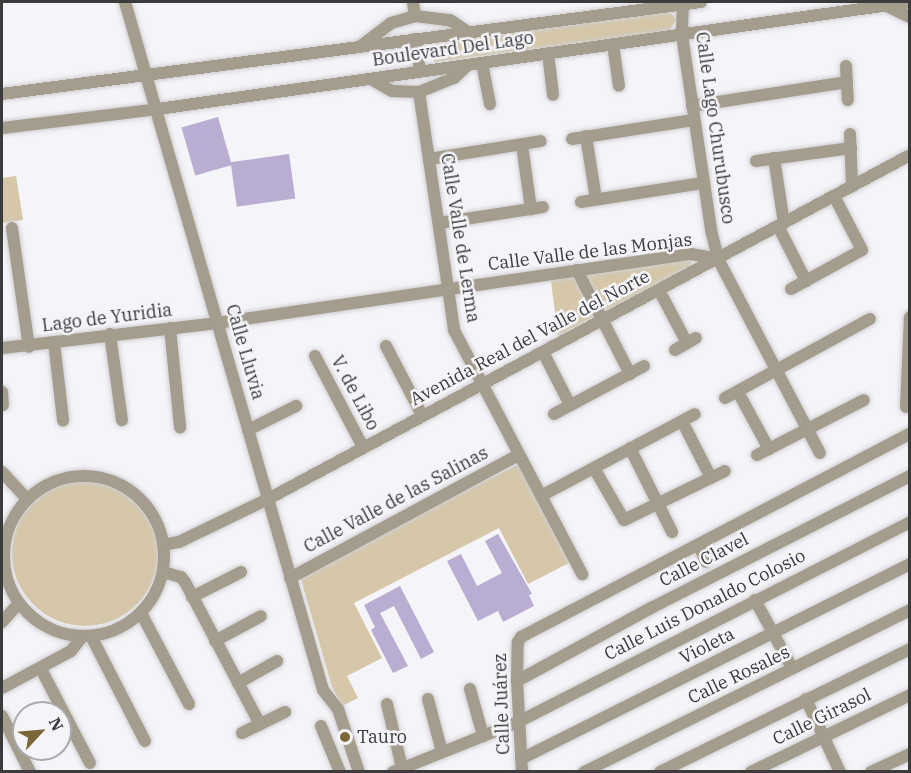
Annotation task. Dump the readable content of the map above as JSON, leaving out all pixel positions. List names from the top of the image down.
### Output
{
  "streets": {
    "street": [
      "Boulevard Del Lago",
      "Calle Lago Churubusco",
      "Calle Valle de Lerma",
      "Calle Valle de las Monjas",
      "Lago de Yuridia",
      "Avenida Real del Valle del Norte",
      "Calle Lluvia",
      "V. de Libo",
      "Calle Valle de las Salinas",
      "Calle Clavel",
      "Calle Luis Donaldo Colosio",
      "Violeta",
      "Calle Rosales",
      "Calle Juárez",
      "Calle Girasol"
    ]
  },
  "crossings": [
    ["Boulevard Del Lago", "Calle Lago Churubusco"],
    ["Boulevard Del Lago", "Calle Lluvia"],
    ["Calle Lago Churubusco", "Calle Valle de las Monjas"],
    ["Calle Lago Churubusco", "Avenida Real del Valle del Norte"],
    ["Calle Valle de Lerma", "Calle Valle de las Monjas"],
    ["Calle Valle de Lerma", "Avenida Real del Valle del Norte"],
    ["Calle Valle de Lerma", "Calle Valle de las Salinas"],
    ["Calle Valle de las Monjas", "Lago de Yuridia"],
    ["Calle Valle de las Monjas", "Avenida Real del Valle del Norte"],
    ["Calle Valle de las Monjas", "Calle Lluvia"],
    ["Lago de Yuridia", "Calle Lluvia"],
    ["Avenida Real del Valle del Norte", "Calle Lluvia"],
    ["Avenida Real del Valle del Norte", "V. de Libo"],
    ["Calle Lluvia", "Calle Valle de las Salinas"],
    ["Calle Clavel", "Calle Juárez"],
    ["Calle Luis Donaldo Colosio", "Calle Juárez"],
    ["Violeta", "Calle Juárez"]
  ],
  "places": ["Tauro"],
  "north": "top right"
}
